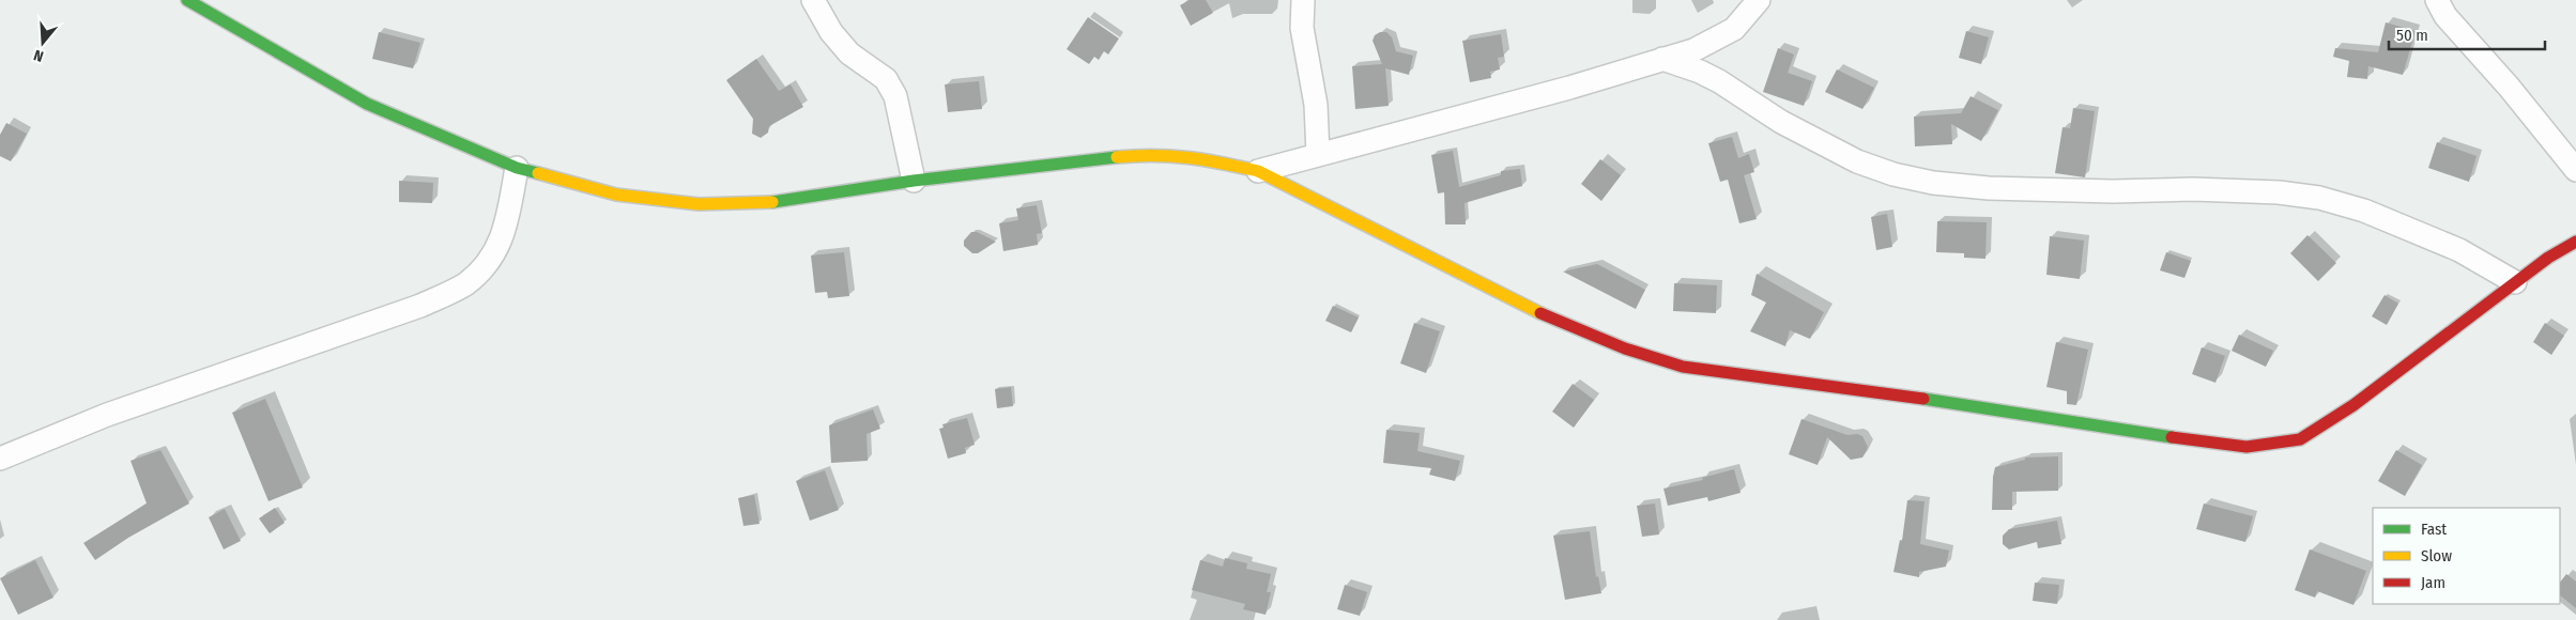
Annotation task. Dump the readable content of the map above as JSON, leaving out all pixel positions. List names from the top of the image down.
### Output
{
  "legend": ["Fast", "Slow", "Jam"],
  "scale_bar": "50 m",
  "north": "bottom"
}
